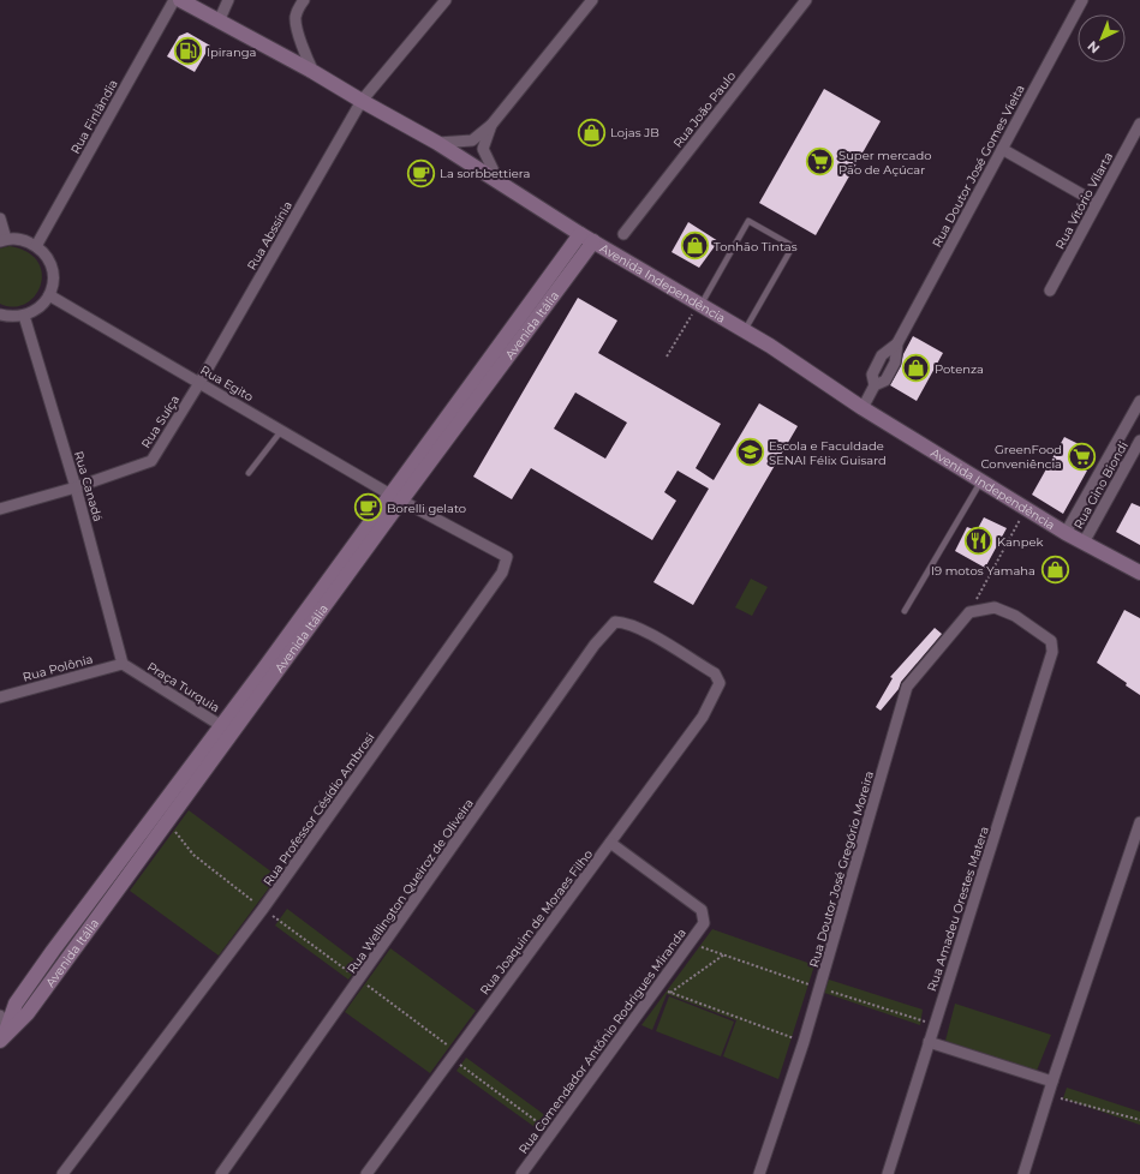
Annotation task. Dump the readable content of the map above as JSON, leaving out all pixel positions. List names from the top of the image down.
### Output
{
  "streets": {
    "main road": ["Avenida Independência", "Avenida Itália"],
    "street": [
      "Rua João Paulo",
      "Rua Finlândia",
      "Rua Doutor José Gomes Vieita",
      "Rua Vitório Vilarta",
      "Rua Abssínia",
      "Rua Egito",
      "Rua Suíça",
      "Rua Gino Biondi",
      "Rua Canadá",
      "Rua Polônia",
      "Praça Turquia",
      "Rua Professor Césídio Ambrosi",
      "Rua Doutor José Gregório Moreira",
      "Rua Wellington Queiroz de Oliveira",
      "Rua Amadeu Orestes Matera",
      "Rua Joaquim de Moraes Filho",
      "Rua Comendador Antônio Rodrigues Miranda"
    ]
  },
  "crossings": [
    ["Rua Doutor José Gomes Vieita", "Avenida Independência"],
    ["Rua Abssínia", "Avenida Independência"],
    ["Rua Abssínia", "Rua Egito"],
    ["Rua Abssínia", "Rua Suíça"],
    ["Avenida Independência", "Avenida Itália"],
    ["Avenida Independência", "Rua Gino Biondi"],
    ["Avenida Itália", "Rua Egito"],
    ["Avenida Itália", "Praça Turquia"],
    ["Avenida Itália", "Rua Professor Césídio Ambrosi"],
    ["Rua Egito", "Rua Suíça"],
    ["Rua Egito", "Rua Professor Césídio Ambrosi"],
    ["Rua Suíça", "Rua Canadá"],
    ["Rua Canadá", "Rua Polônia"],
    ["Rua Canadá", "Praça Turquia"],
    ["Rua Polônia", "Praça Turquia"],
    ["Rua Doutor José Gregório Moreira", "Rua Amadeu Orestes Matera"],
    ["Rua Wellington Queiroz de Oliveira", "Rua Joaquim de Moraes Filho"],
    ["Rua Joaquim de Moraes Filho", "Rua Comendador Antônio Rodrigues Miranda"]
  ],
  "places": {
    "fuel station": ["Ipiranga"],
    "shop": [
      "Lojas JB",
      "Tonhão Tintas",
      "Potenza",
      "I9 motos Yamaha"
    ],
    "supermarket": ["Super mercado Pão de Açúcar", "GreenFood Conveniência"],
    "cafe": ["La sorbbettiera", "Borelli gelato"],
    "school or university": ["Escola e Faculdade SENAI Félix Guisard"],
    "restaurant": ["Kanpek"]
  },
  "north": "bottom left"
}
